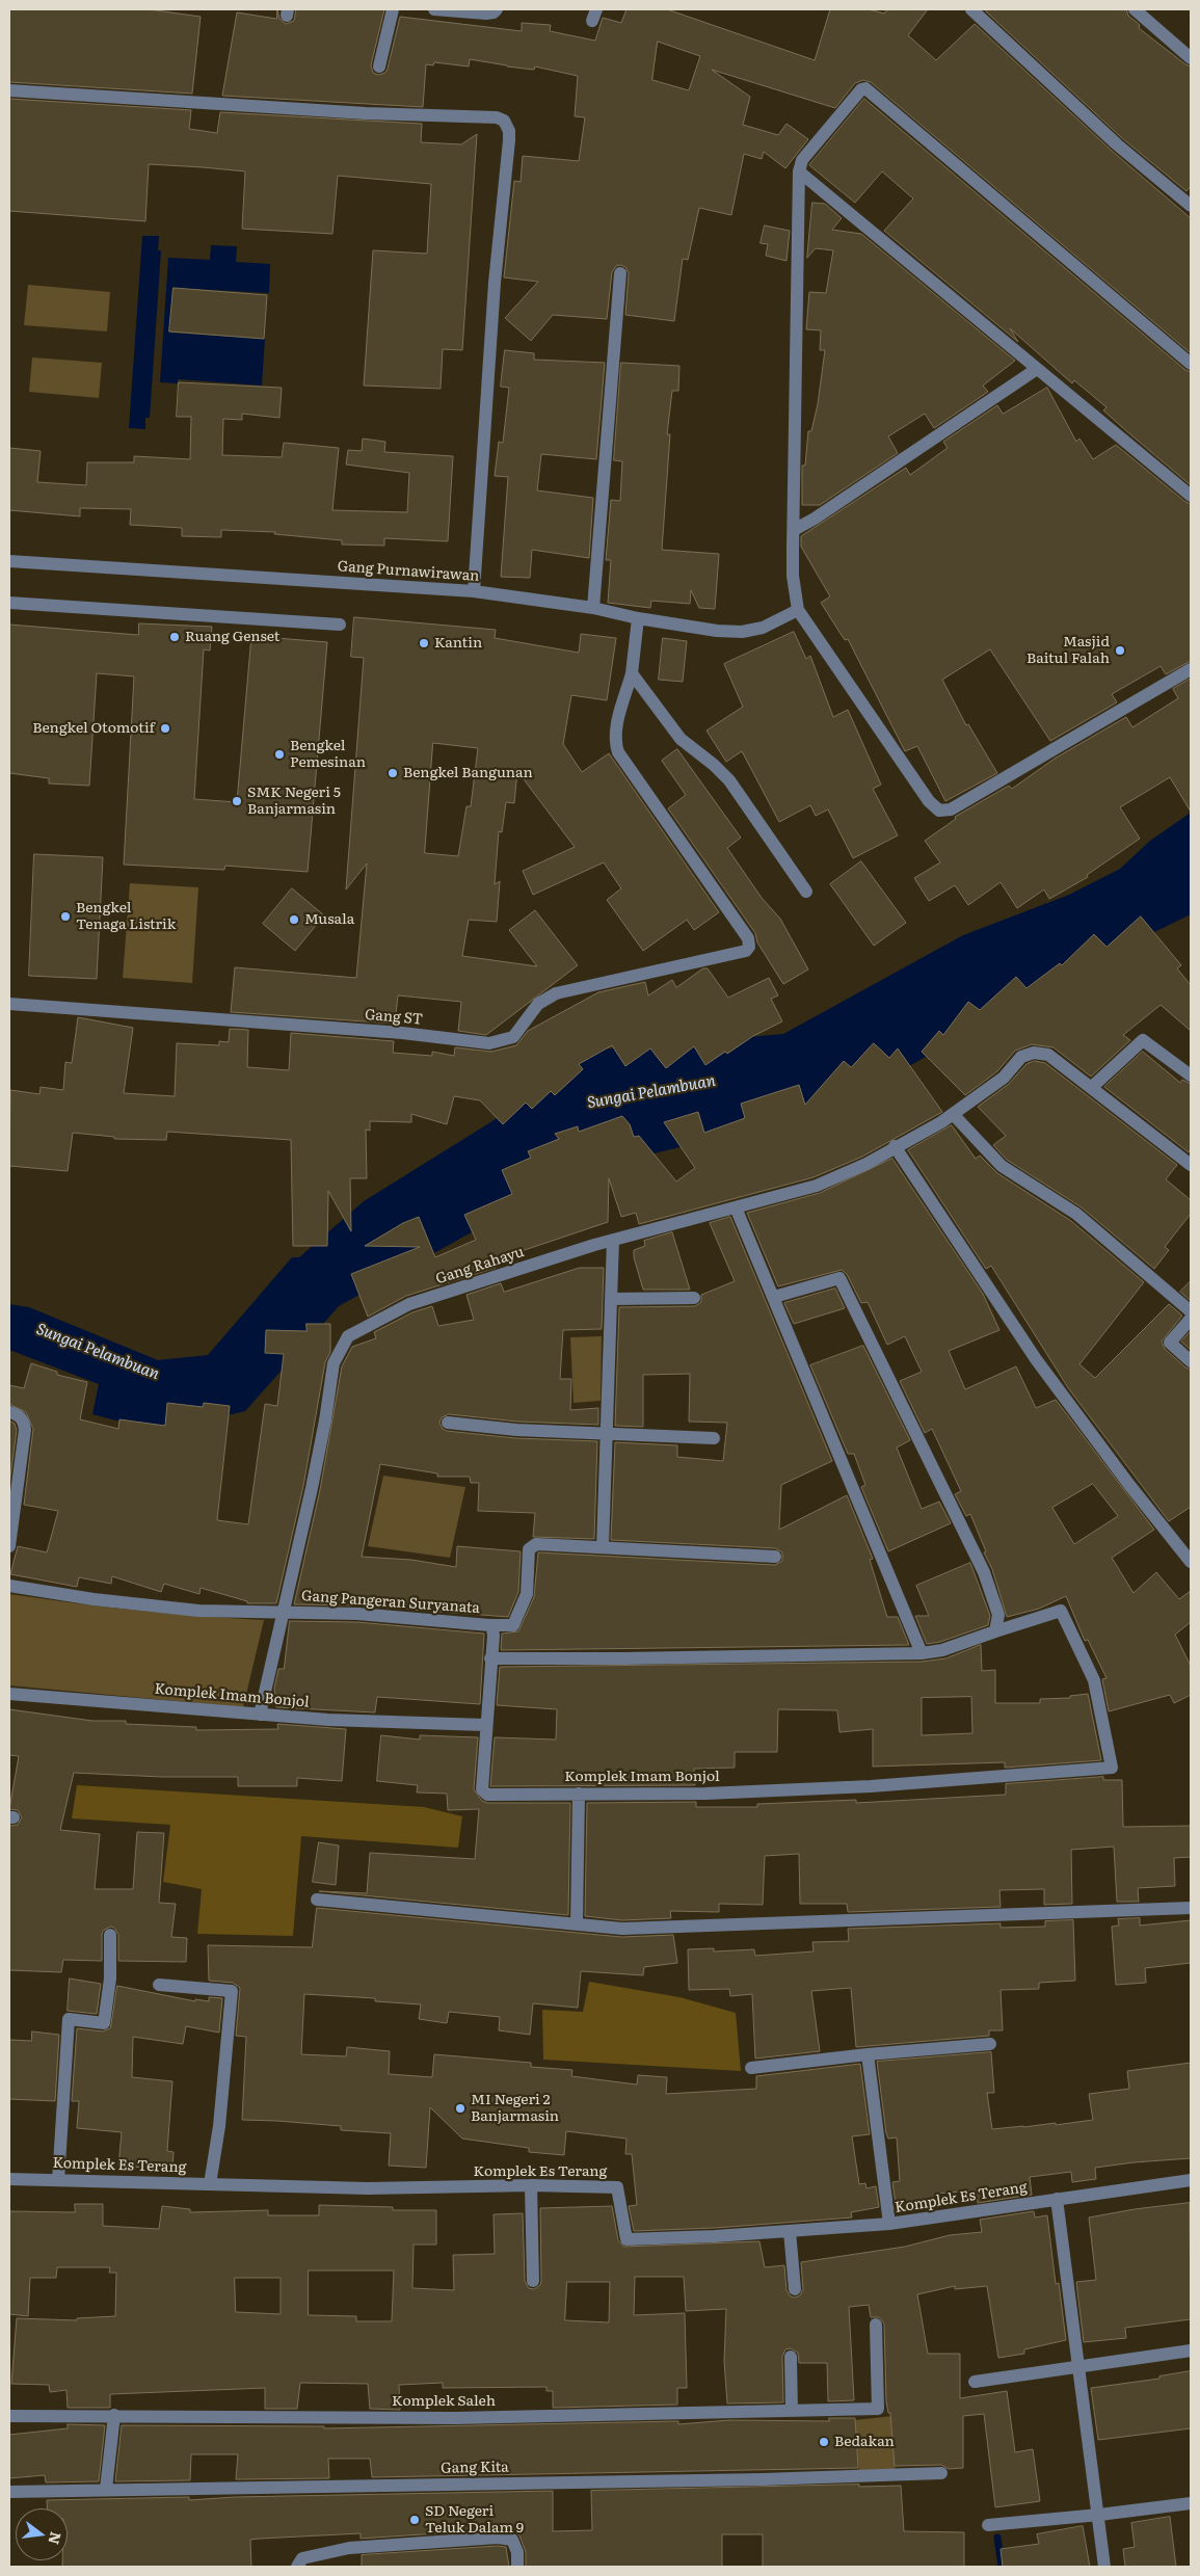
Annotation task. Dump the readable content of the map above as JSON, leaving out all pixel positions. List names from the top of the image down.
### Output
{
  "streets": {
    "street": [
      "Gang Purnawirawan",
      "Gang ST",
      "Gang Rahayu",
      "Gang Pangeran Suryanata",
      "Komplek Imam Bonjol",
      "Komplek Es Terang",
      "Komplek Saleh",
      "Gang Kita"
    ]
  },
  "crossings": [
    ["Gang Rahayu", "Gang Pangeran Suryanata"],
    ["Gang Pangeran Suryanata", "Komplek Imam Bonjol"]
  ],
  "water": ["Sungai Pelambuan"],
  "places": [
    "Ruang Genset",
    "Kantin",
    "Masjid Baitul Falah",
    "Bengkel Otomotif",
    "Bengkel Pemesinan",
    "Bengkel Bangunan",
    "SMK Negeri 5 Banjarmasin",
    "Bengkel Tenaga Listrik",
    "Musala",
    "MI Negeri 2 Banjarmasin",
    "Bedakan",
    "SD Negeri Teluk Dalam 9"
  ],
  "north": "right"
}
